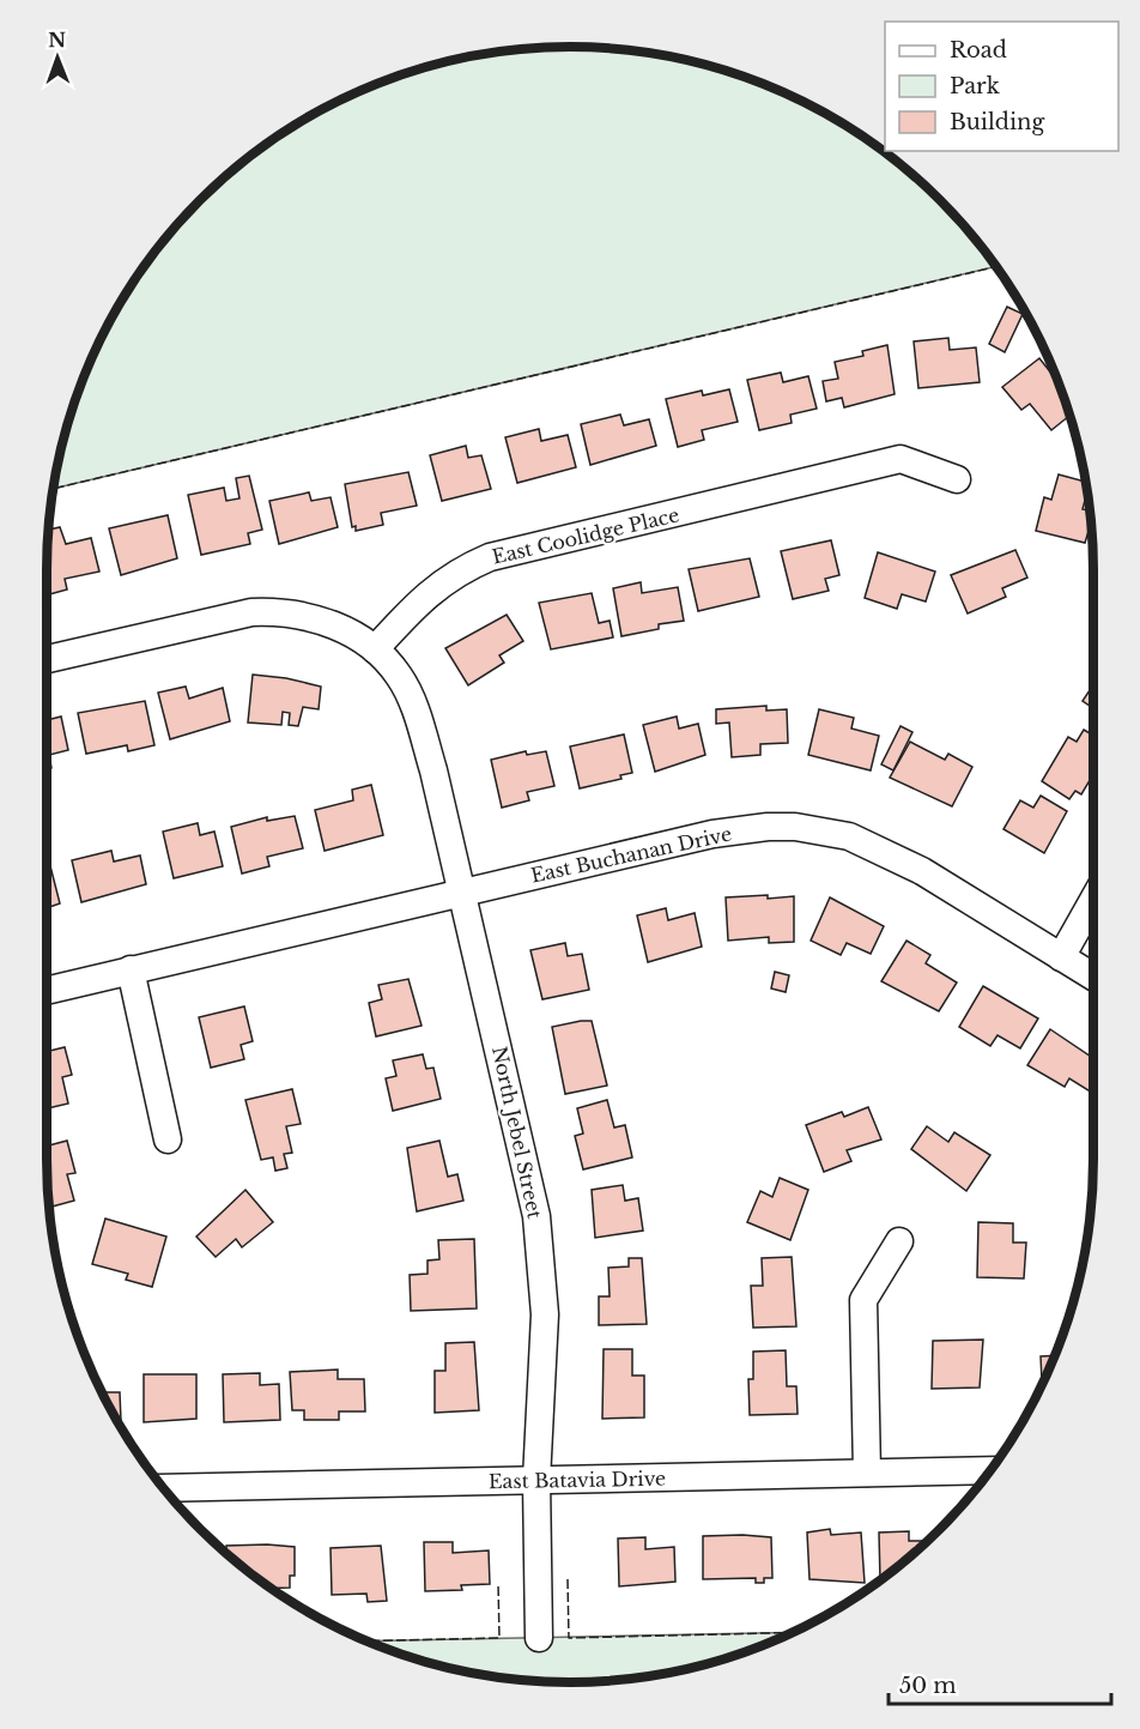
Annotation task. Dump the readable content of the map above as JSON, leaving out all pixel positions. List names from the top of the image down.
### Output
{
  "streets": {
    "street": [
      "East Coolidge Place",
      "East Buchanan Drive",
      "North Jebel Street",
      "East Batavia Drive"
    ]
  },
  "crossings": [
    ["East Coolidge Place", "North Jebel Street"],
    ["East Buchanan Drive", "North Jebel Street"],
    ["North Jebel Street", "East Batavia Drive"]
  ],
  "legend": ["Road", "Park", "Building"],
  "scale_bar": "50 m",
  "north": "top"
}
